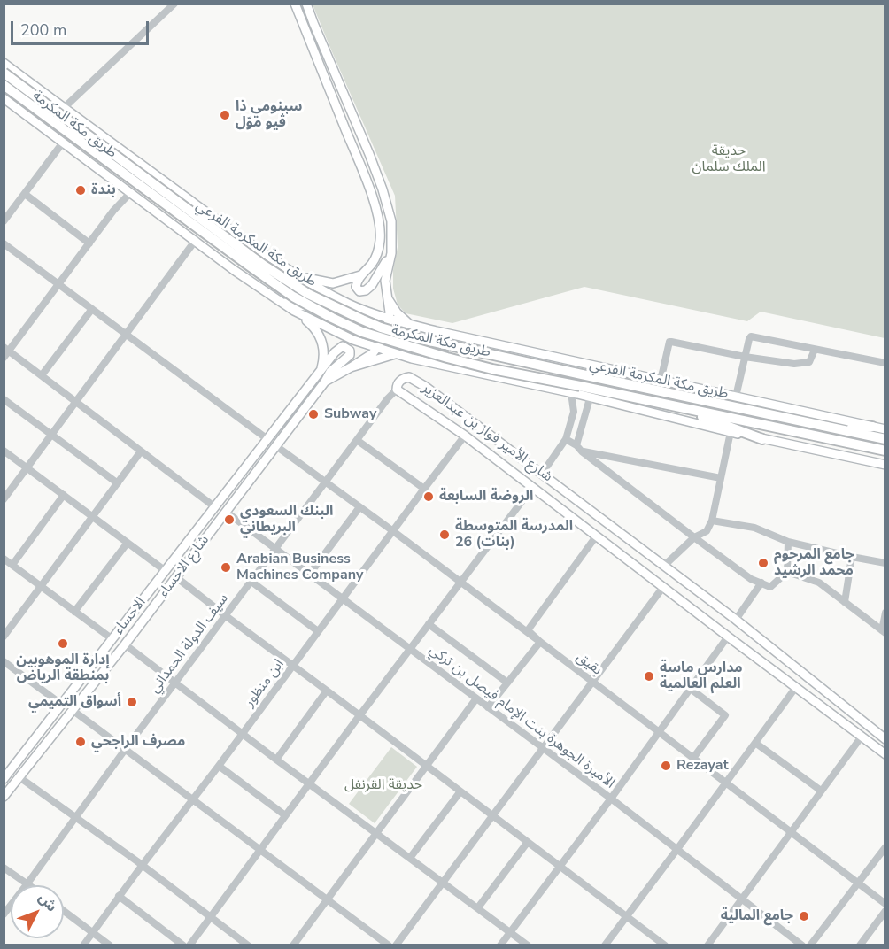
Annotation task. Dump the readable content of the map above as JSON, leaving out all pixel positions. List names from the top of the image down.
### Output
{
  "streets": {
    "highway": ["طريق مكة المكرمة"],
    "main road": [
      "طريق مكة المكرمة الفرعي",
      "شارع الأمير فواز بن عبدالعزير",
      "شارع الاحساء",
      "الاحساء"
    ],
    "street": [
      "سيف الدولة الحمداني",
      "بقيق",
      "ابن منظور",
      "الأميرة الجوهرة بنت الإمام فيصل بن تركي"
    ]
  },
  "crossings": [
    ["شارع الأمير فواز بن عبدالعزير", "سيف الدولة الحمداني"],
    ["شارع الأمير فواز بن عبدالعزير", "ابن منظور"],
    ["شارع الاحساء", "الاحساء"],
    ["شارع الاحساء", "بقيق"],
    ["شارع الاحساء", "الأميرة الجوهرة بنت الإمام فيصل بن تركي"],
    ["سيف الدولة الحمداني", "بقيق"],
    ["سيف الدولة الحمداني", "الأميرة الجوهرة بنت الإمام فيصل بن تركي"],
    ["بقيق", "ابن منظور"],
    ["ابن منظور", "الأميرة الجوهرة بنت الإمام فيصل بن تركي"]
  ],
  "parks": ["حديقة الملك سلمان", "حديقة القرنفل"],
  "places": [
    "سينومي ذا ڤيو موّل",
    "بندة",
    "Subway",
    "الروضة السابعة",
    "البنك السعودي البريطاني",
    "المدرسة المتوسطة 26 (بنات)",
    "جامع المرحوم محمد الرشيد",
    "Arabian Business Machines Company",
    "إدارة الموهوبين بمنطقة الرياض",
    "مدارس ماسة العلم العالمية",
    "أسواق التميمي",
    "مصرف الراجحي",
    "Rezayat",
    "جامع المالية"
  ],
  "scale_bar": "200 m",
  "north": "top right"
}
